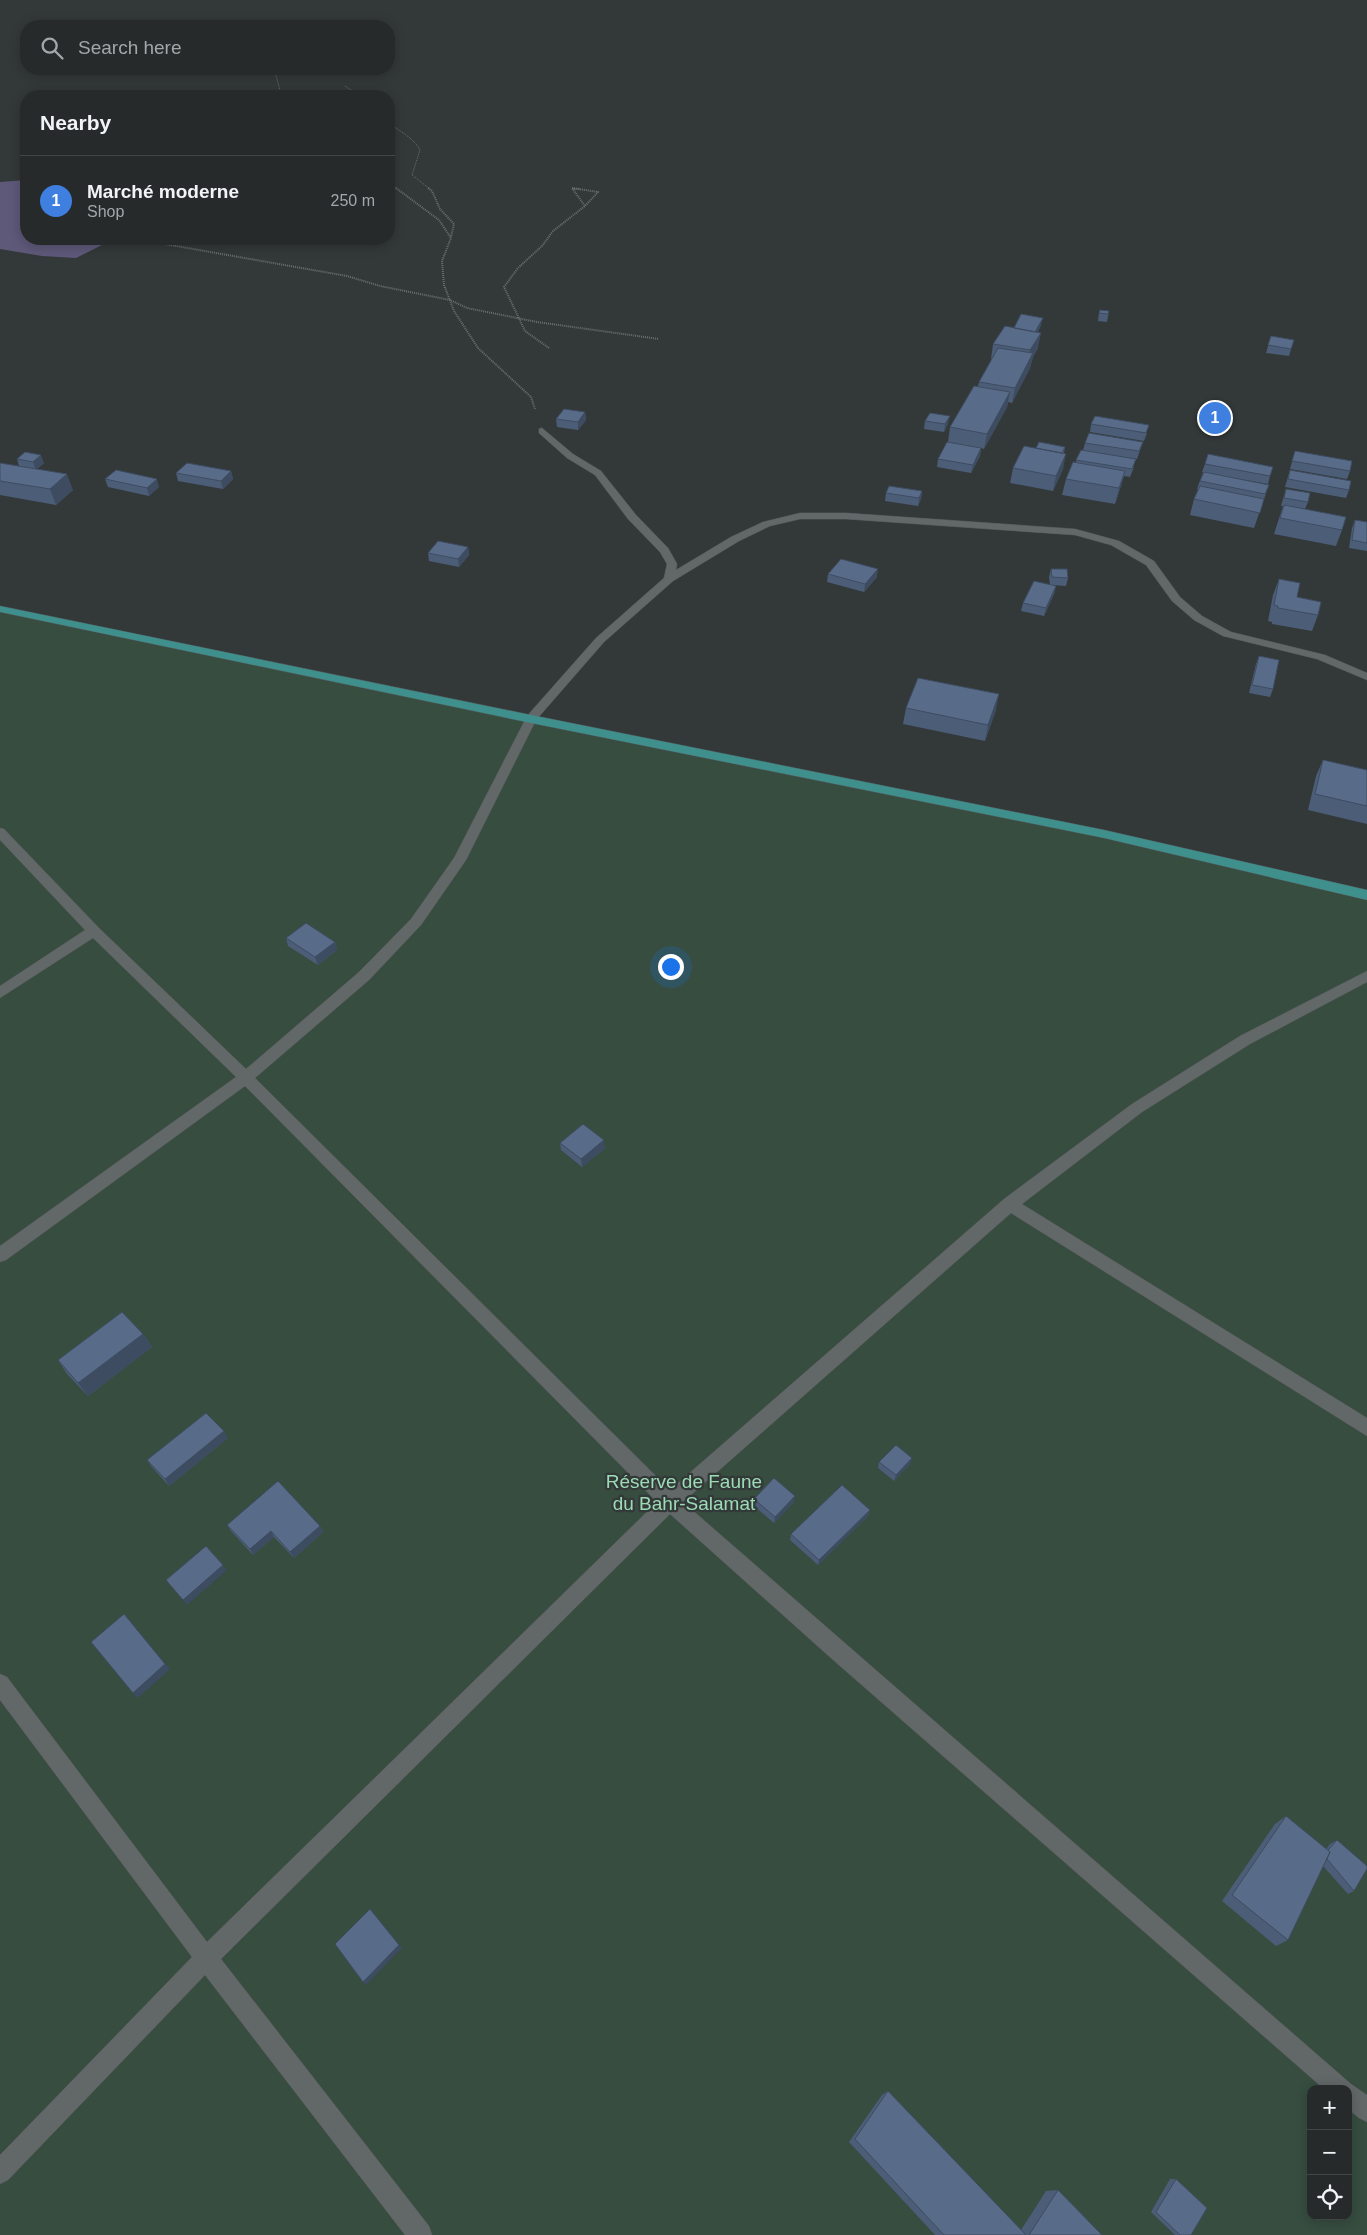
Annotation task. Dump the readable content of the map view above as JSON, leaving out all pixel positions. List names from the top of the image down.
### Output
{
  "parks": ["Réserve de Faune du Bahr-Salamat"],
  "page": {
    "search": "Search here",
    "heading": "Nearby",
    "list": [
      {
        "mark": "1",
        "name": "Marché moderne",
        "note": "Shop",
        "value": "250 m"
      }
    ],
    "pins": "1",
    "map_buttons": ["+", "−"]
  }
}
